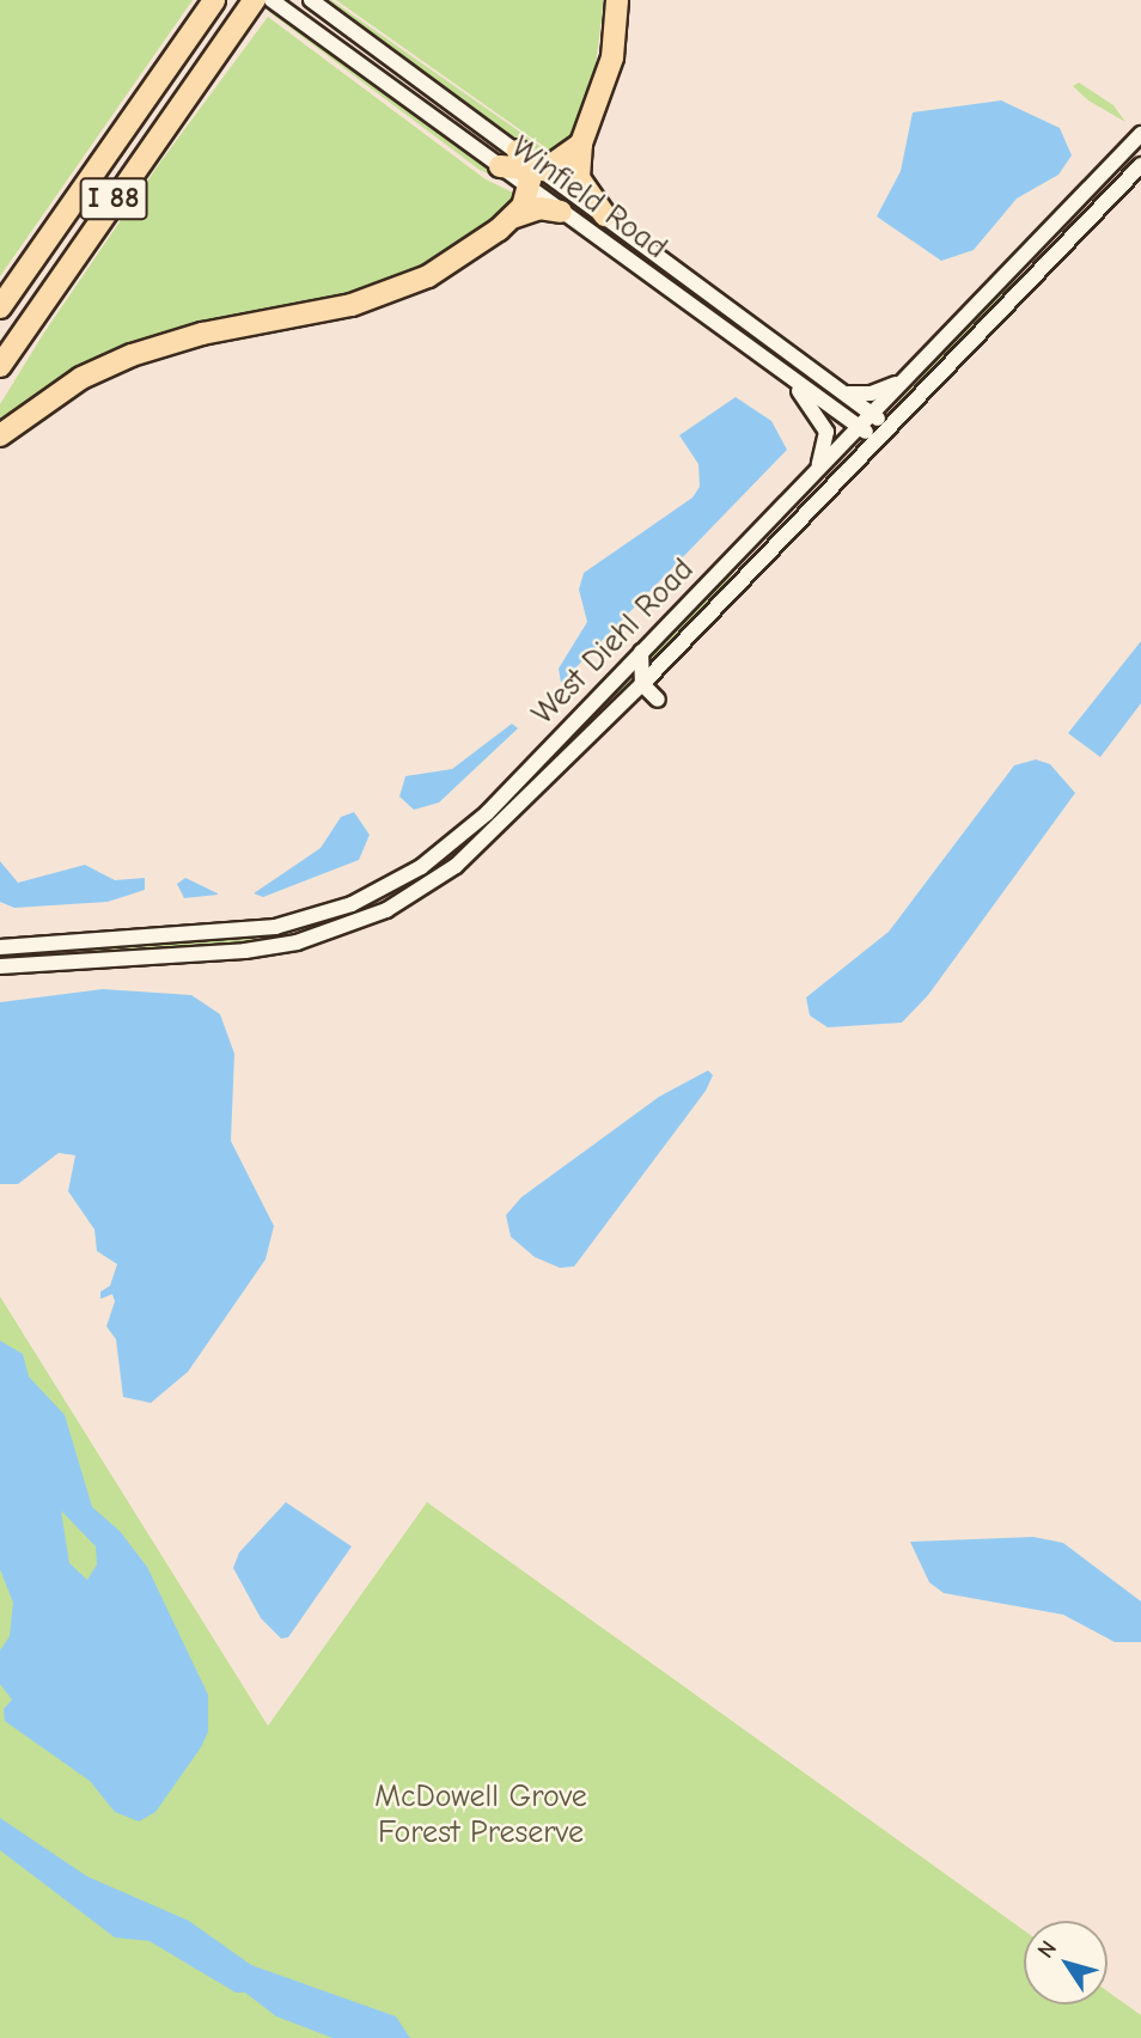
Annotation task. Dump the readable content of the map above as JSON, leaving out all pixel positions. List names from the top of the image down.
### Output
{
  "streets": {
    "highway": ["I 88"],
    "street": ["Winfield Road", "West Diehl Road"]
  },
  "crossings": [
    ["Winfield Road", "West Diehl Road"]
  ],
  "parks": ["McDowell Grove Forest Preserve"],
  "north": "top left"
}
